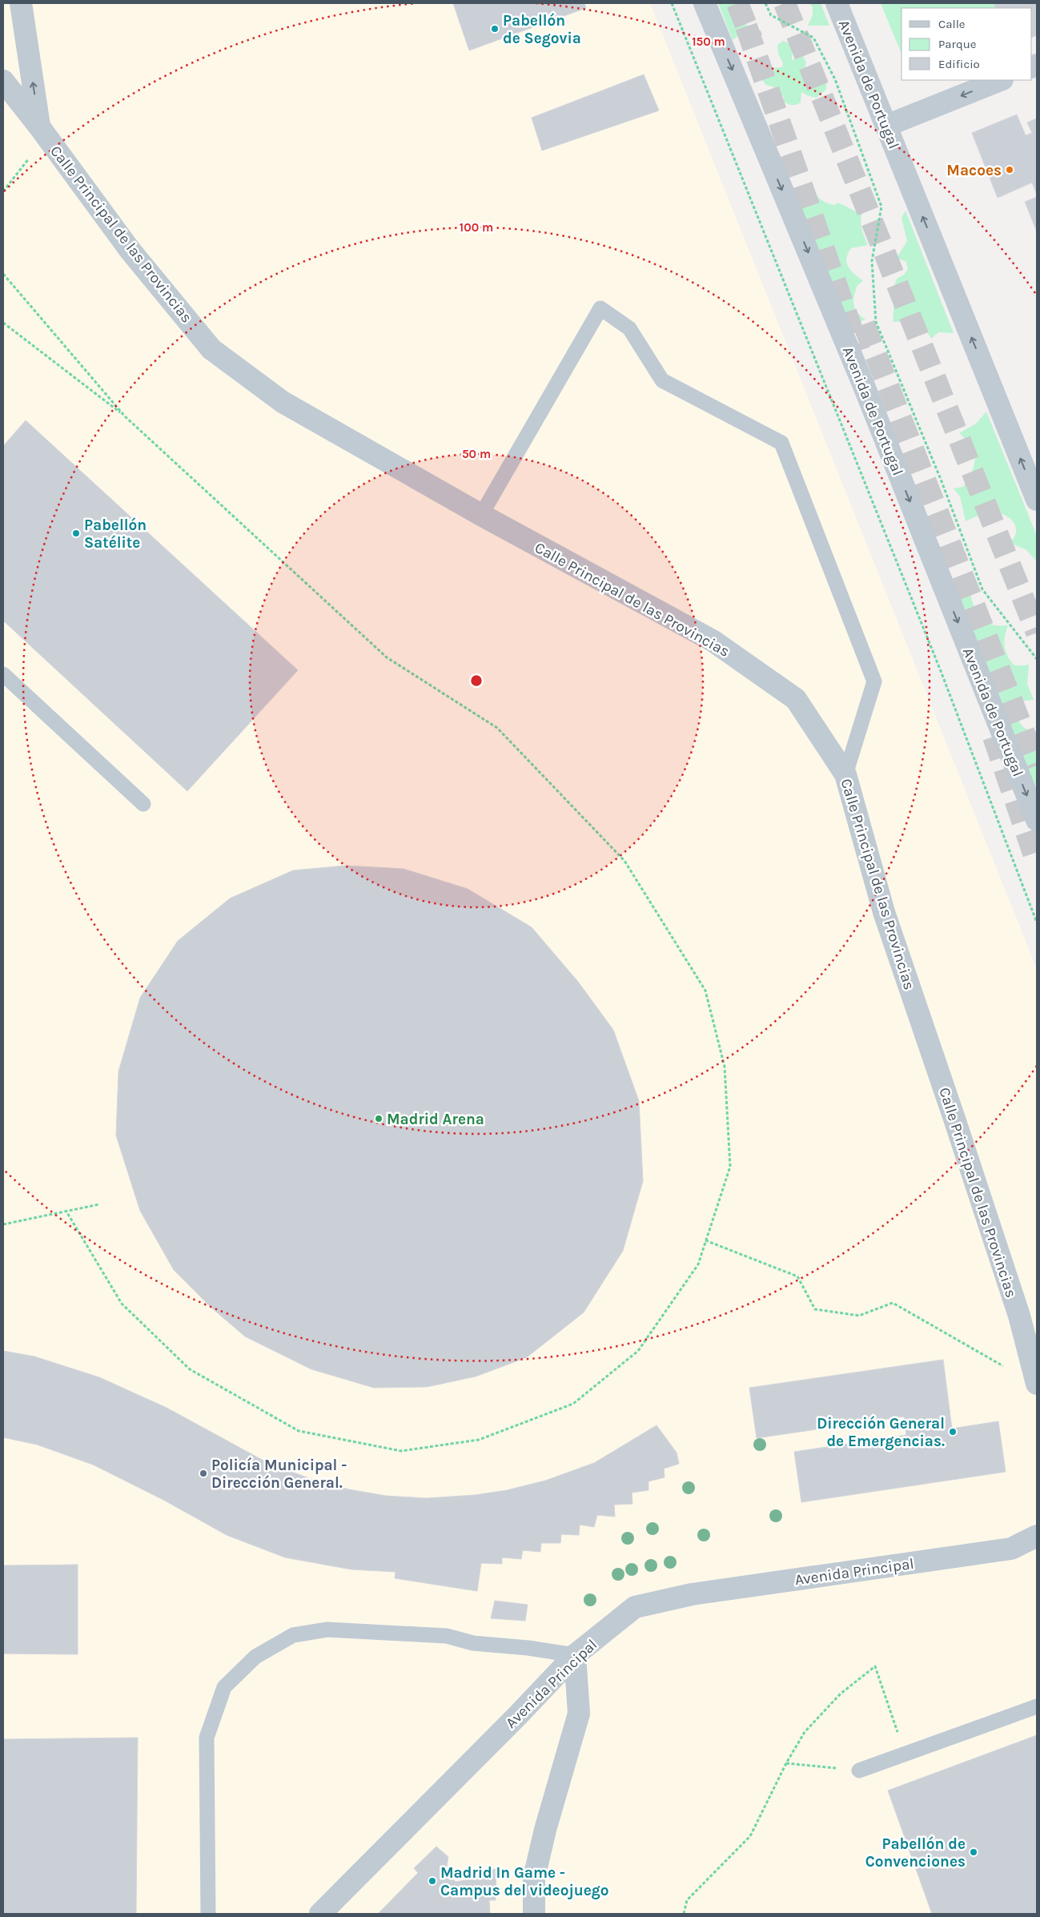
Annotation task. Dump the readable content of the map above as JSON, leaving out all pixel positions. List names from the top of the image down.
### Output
{
  "streets": {
    "street": ["Avenida de Portugal", "Calle Principal de las Provincias", "Avenida Principal"]
  },
  "places": [
    "Pabellón de Segovia",
    "Macoes",
    "Pabellón Satélite",
    "Madrid Arena",
    "Dirección General de Emergencias.",
    "Policía Municipal - Dirección General.",
    "Pabellón de Convenciones",
    "Madrid In Game - Campus del videojuego"
  ],
  "legend": ["Calle", "Parque", "Edificio"],
  "rings": ["150 m", "100 m", "50 m"]
}
